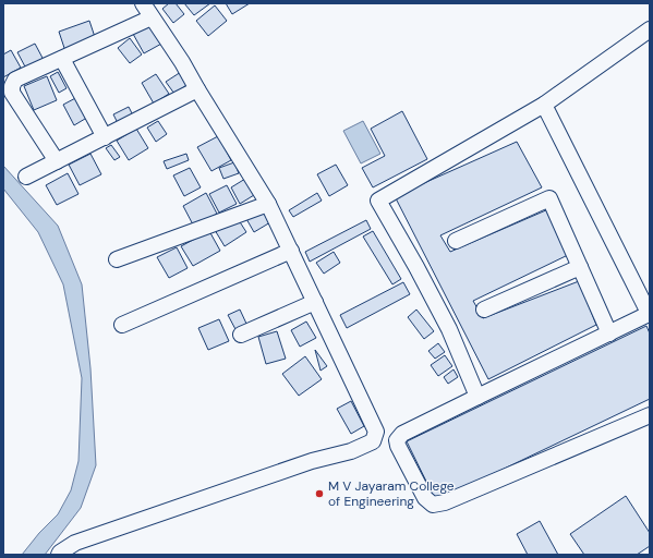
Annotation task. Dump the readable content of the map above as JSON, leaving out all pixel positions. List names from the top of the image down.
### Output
{
  "places": ["M V Jayaram College of Engineering"]
}
